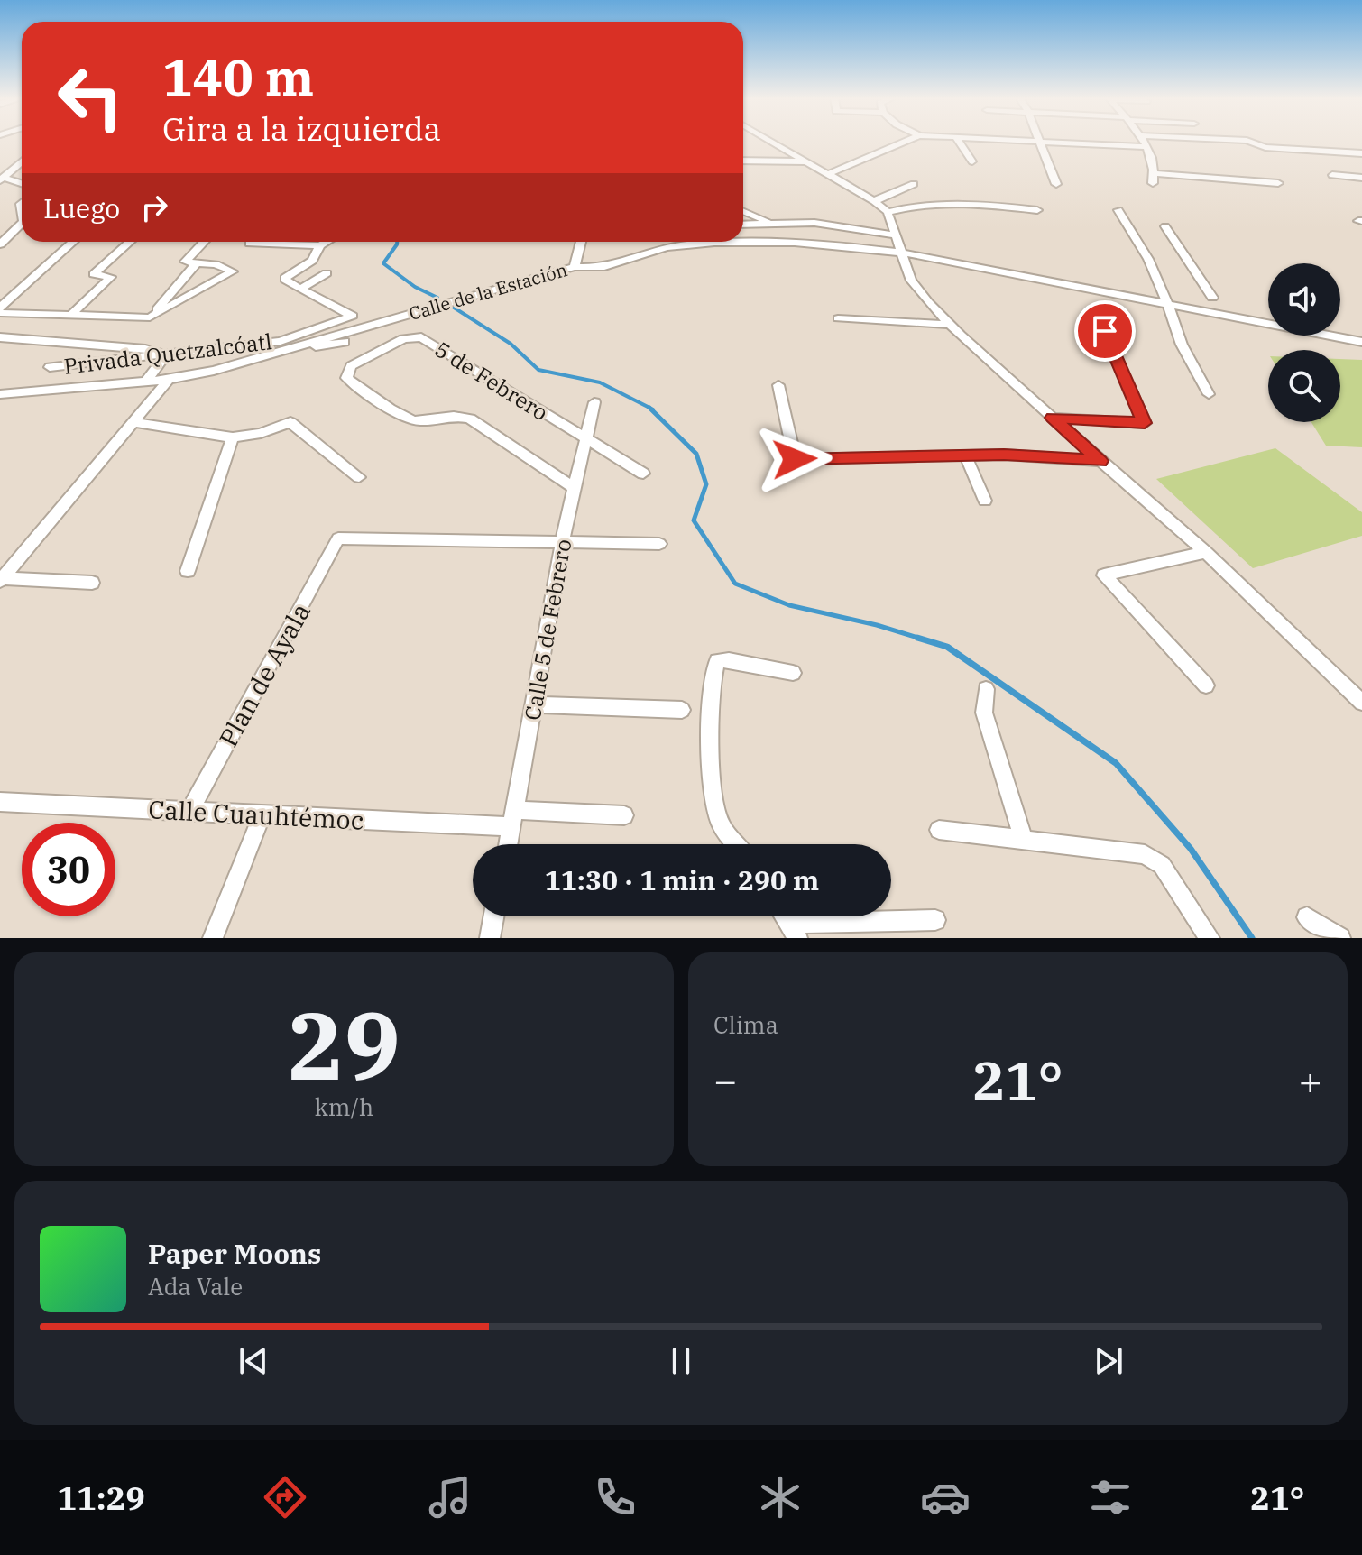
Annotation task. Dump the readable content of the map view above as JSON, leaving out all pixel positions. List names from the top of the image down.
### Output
{
  "streets": {
    "street": [
      "Calle de la Estación",
      "Privada Quetzalcóatl",
      "5 de Febrero",
      "Calle 5 de Febrero",
      "Plan de Ayala",
      "Calle Cuauhtémoc"
    ]
  },
  "crossings": [
    ["5 de Febrero", "Calle 5 de Febrero"],
    ["Calle 5 de Febrero", "Plan de Ayala"],
    ["Calle 5 de Febrero", "Calle Cuauhtémoc"],
    ["Plan de Ayala", "Calle Cuauhtémoc"]
  ],
  "page": {
    "turn": ["140 m", "Gira a la izquierda"],
    "then": "Luego",
    "limit": "30",
    "trip": "11:30 · 1 min · 290 m",
    "tile": [
      ["29", "km/h"],
      "Clima"
    ],
    "heat": ["−", "21°", "+"],
    "song": ["Paper Moons", "Ada Vale"],
    "tabs": ["11:29", "21°"]
  }
}
